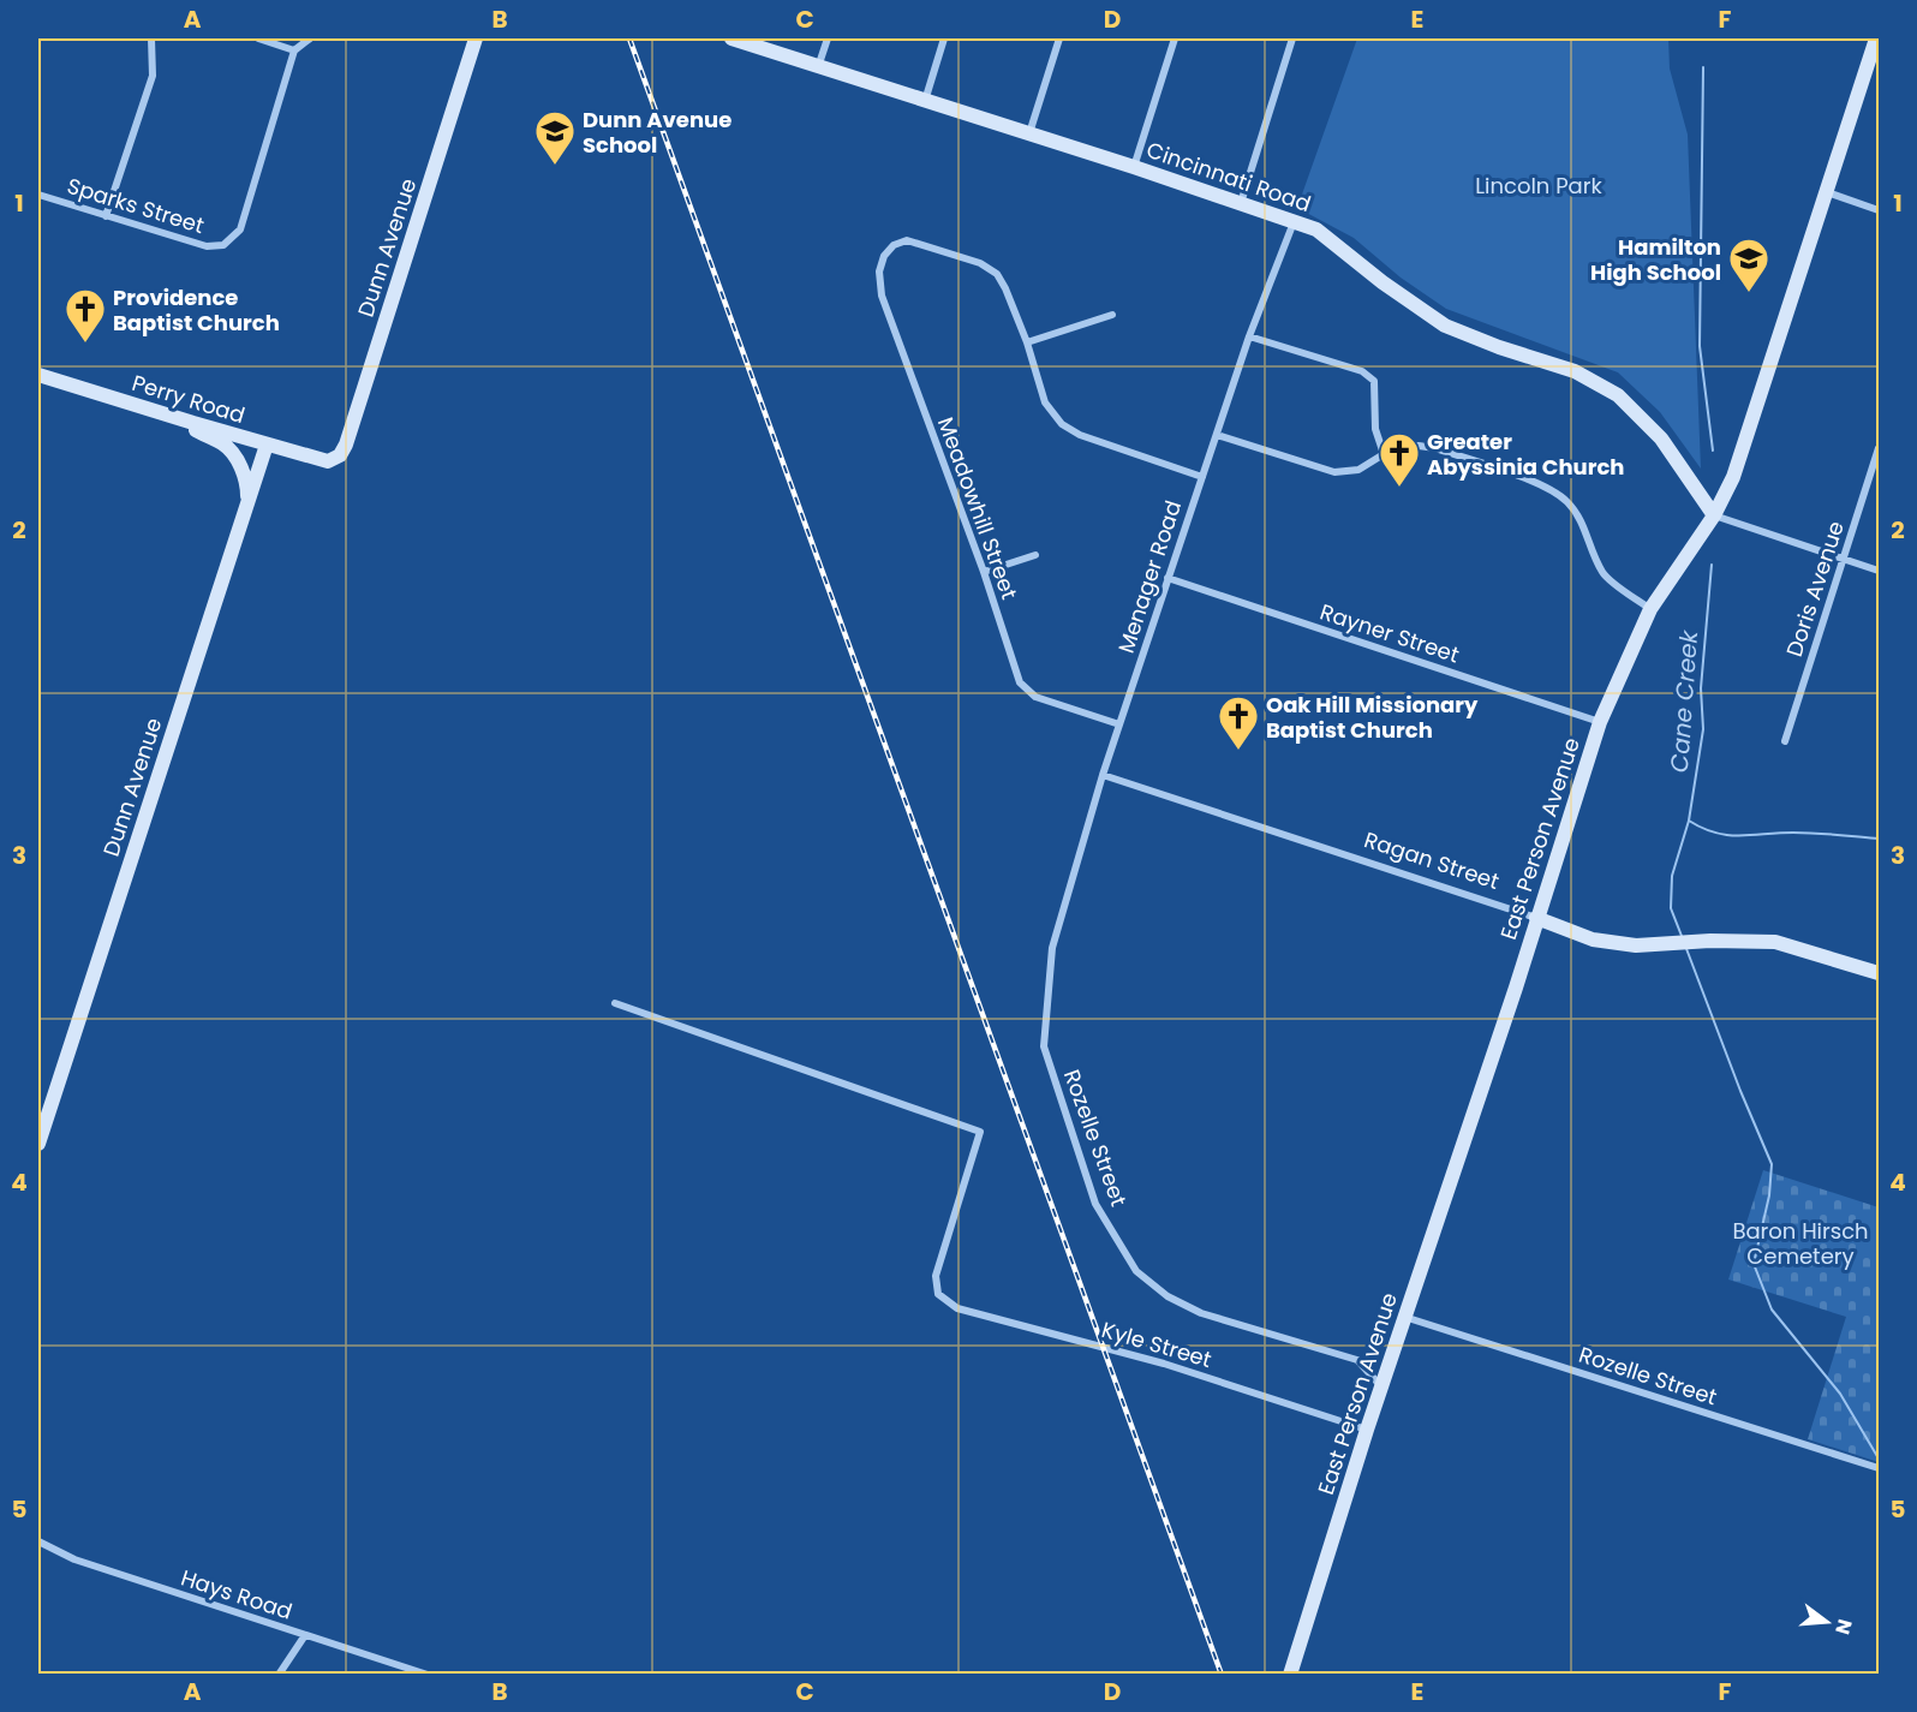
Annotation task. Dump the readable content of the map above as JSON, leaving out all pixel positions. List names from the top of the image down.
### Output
{
  "streets": {
    "main road": [
      "Cincinnati Road",
      "Dunn Avenue",
      "Perry Road",
      "East Person Avenue",
      "Ragan Street"
    ],
    "street": [
      "Sparks Street",
      "Meadowhill Street",
      "Menager Road",
      "Doris Avenue",
      "Rayner Street",
      "Rozelle Street",
      "Kyle Street",
      "Hays Road"
    ]
  },
  "crossings": [
    ["Cincinnati Road", "Menager Road"],
    ["Cincinnati Road", "East Person Avenue"],
    ["Dunn Avenue", "Perry Road"],
    ["Meadowhill Street", "Menager Road"],
    ["Menager Road", "Rayner Street"],
    ["Menager Road", "Ragan Street"],
    ["Menager Road", "Rozelle Street"],
    ["Rayner Street", "East Person Avenue"],
    ["East Person Avenue", "Ragan Street"],
    ["East Person Avenue", "Rozelle Street"],
    ["East Person Avenue", "Kyle Street"]
  ],
  "water": ["Cane Creek"],
  "parks": ["Lincoln Park", "Baron Hirsch Cemetery"],
  "places": {
    "school or university": ["Dunn Avenue School", "Hamilton High School"],
    "church": ["Providence Baptist Church", "Greater Abyssinia Church", "Oak Hill Missionary Baptist Church"]
  },
  "north": "right",
  "grid": {
    "columns": [
      "A",
      "B",
      "C",
      "D",
      "E",
      "F"
    ],
    "rows": [
      "1",
      "2",
      "3",
      "4",
      "5"
    ]
  }
}
